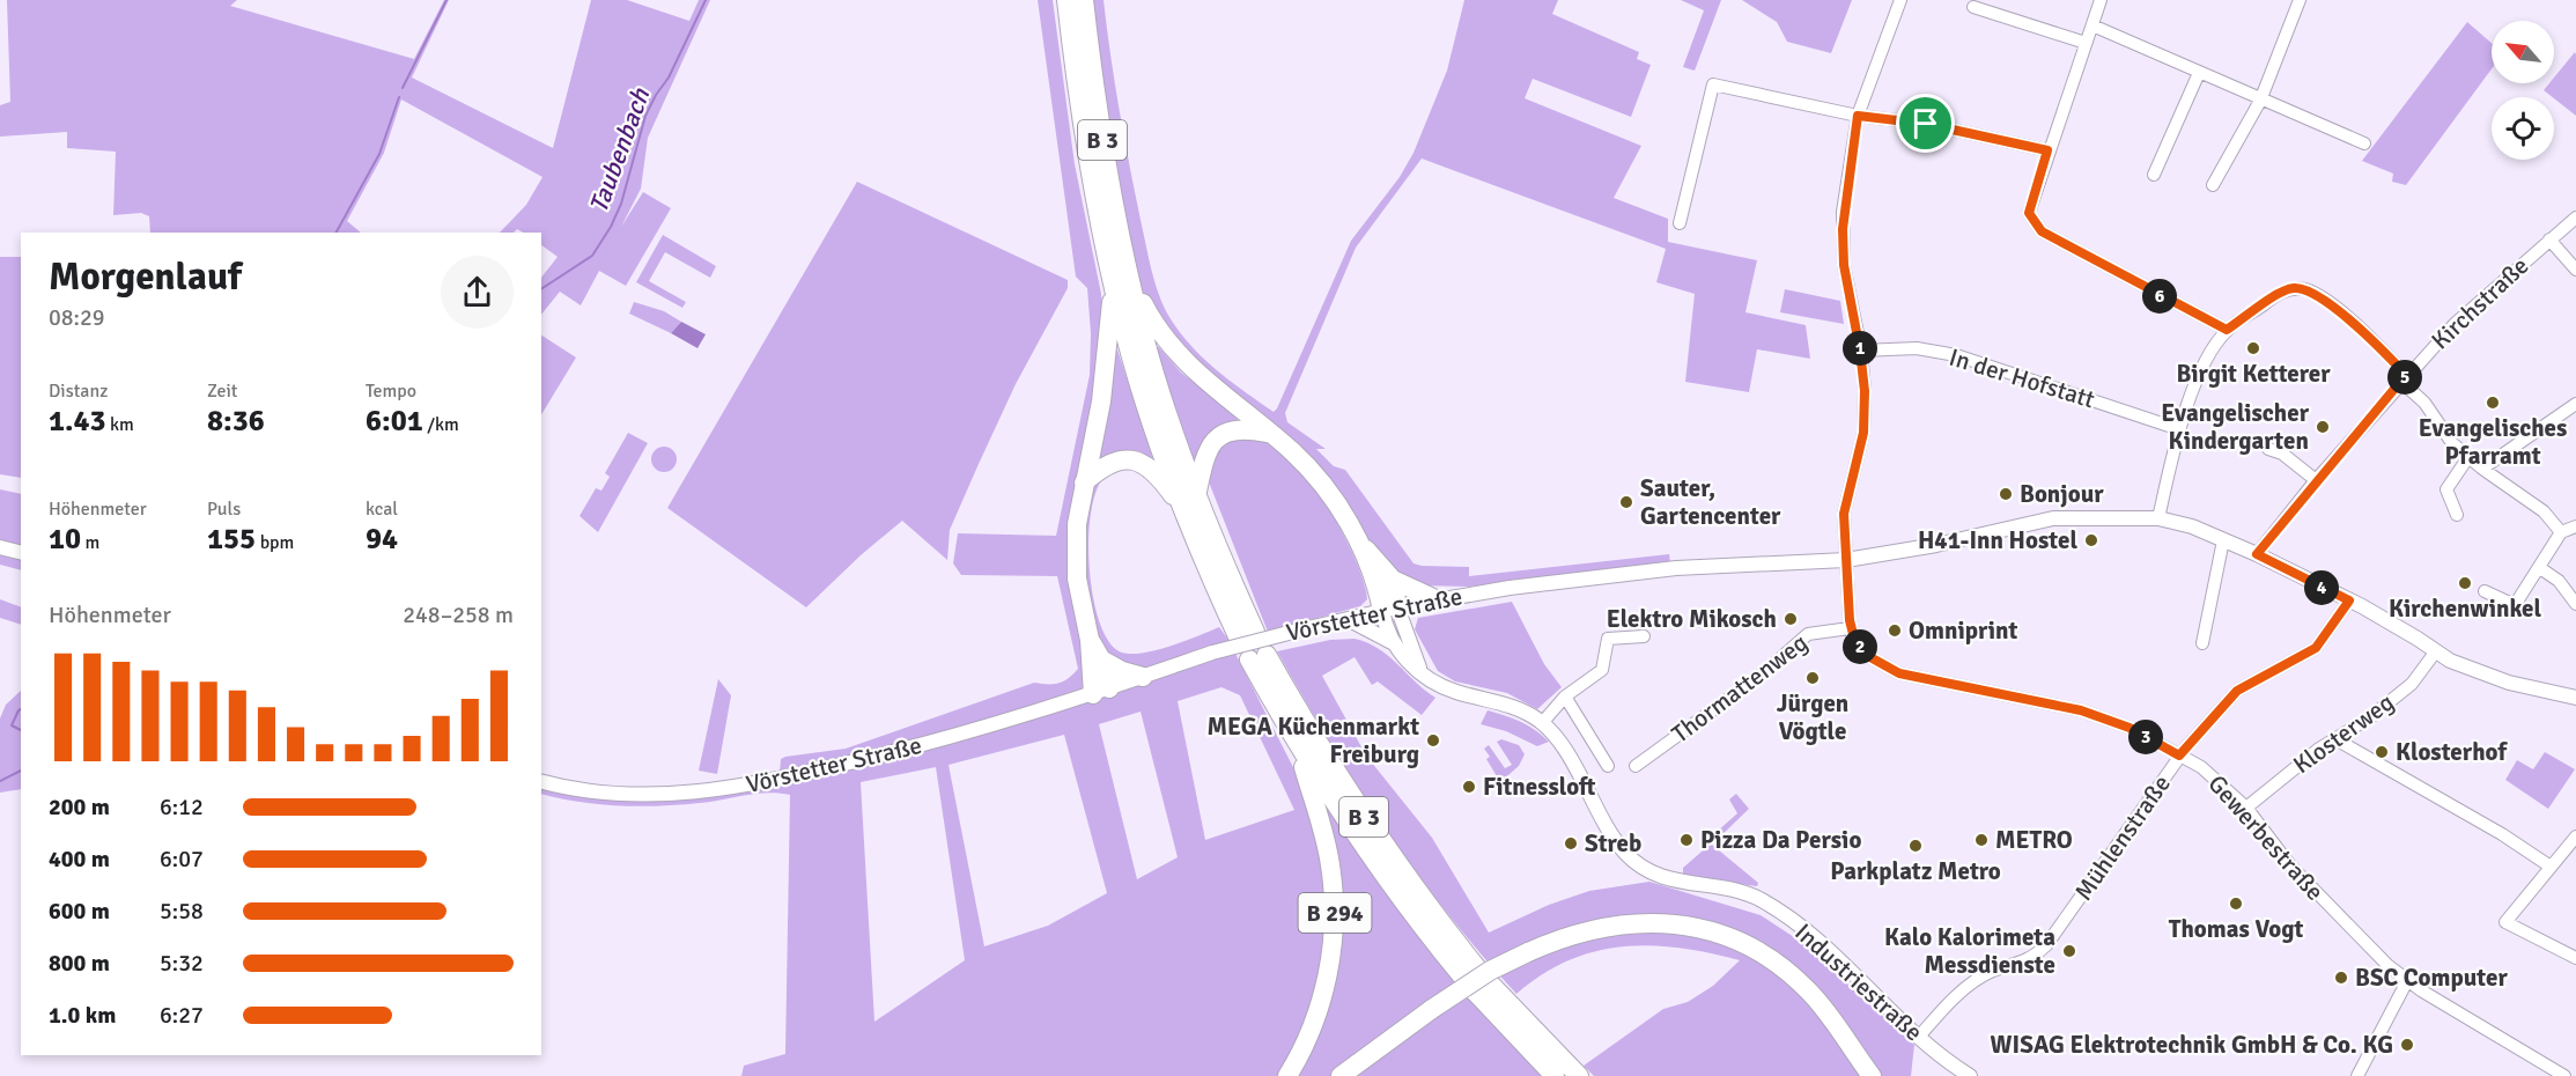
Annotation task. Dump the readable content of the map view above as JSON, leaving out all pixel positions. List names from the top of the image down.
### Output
{
  "streets": {
    "highway": ["B 3", "B 294"],
    "street": [
      "Kirchstraße",
      "In der Hofstatt",
      "Vörstetter Straße",
      "Thormattenweg",
      "Klosterweg",
      "Mühlenstraße",
      "Gewerbestraße",
      "Industriestraße"
    ]
  },
  "crossings": [
    ["B 3", "B 294"],
    ["Kirchstraße", "Vörstetter Straße"],
    ["Vörstetter Straße", "Klosterweg"],
    ["Vörstetter Straße", "Mühlenstraße"],
    ["Vörstetter Straße", "Industriestraße"],
    ["Thormattenweg", "Gewerbestraße"],
    ["Klosterweg", "Gewerbestraße"],
    ["Mühlenstraße", "Gewerbestraße"],
    ["Mühlenstraße", "Industriestraße"]
  ],
  "water": ["Taubenbach"],
  "places": [
    "Birgit Ketterer",
    "Evangelisches Pfarramt",
    "Evangelischer Kindergarten",
    "Bonjour",
    "Sauter, Gartencenter",
    "H41-Inn Hostel",
    "Kirchenwinkel",
    "Elektro Mikosch",
    "Omniprint",
    "Jürgen Vögtle",
    "MEGA Küchenmarkt Freiburg",
    "Klosterhof",
    "Fitnessloft",
    "Pizza Da Persio",
    "METRO",
    "Streb",
    "Parkplatz Metro",
    "Thomas Vogt",
    "Kalo Kalorimeta Messdienste",
    "BSC Computer",
    "WISAG Elektrotechnik GmbH & Co. KG"
  ],
  "north": "top left",
  "page": {
    "heading": ["Morgenlauf", "08:29"],
    "pins": [
      "6",
      "1",
      "5",
      "4",
      "2",
      "3"
    ],
    "stats": [
      ["Distanz", "1.43 km"],
      ["Zeit", "8:36"],
      ["Tempo", "6:01 /km"],
      ["Höhenmeter", "10 m"],
      ["Puls", "155 bpm"],
      ["kcal", "94"]
    ],
    "chart": ["Höhenmeter", "248–258 m"],
    "list": [
      {
        "name": "200 m",
        "note": "6:12"
      },
      {
        "name": "400 m",
        "note": "6:07"
      },
      {
        "name": "600 m",
        "note": "5:58"
      },
      {
        "name": "800 m",
        "note": "5:32"
      },
      {
        "name": "1.0 km",
        "note": "6:27"
      }
    ]
  }
}
